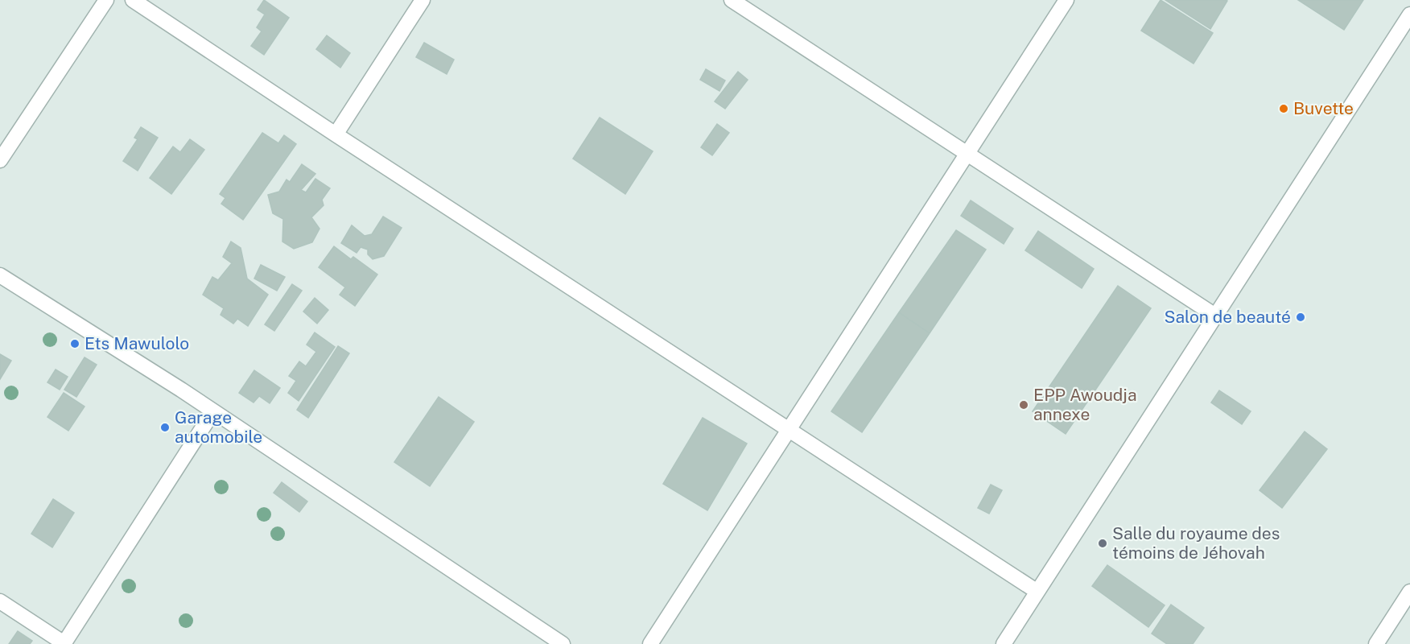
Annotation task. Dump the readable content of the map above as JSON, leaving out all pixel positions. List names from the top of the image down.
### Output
{
  "places": [
    "Buvette",
    "Salon de beauté",
    "Ets Mawulolo",
    "EPP Awoudja annexe",
    "Garage automobile",
    "Salle du royaume des témoins de Jéhovah"
  ]
}
